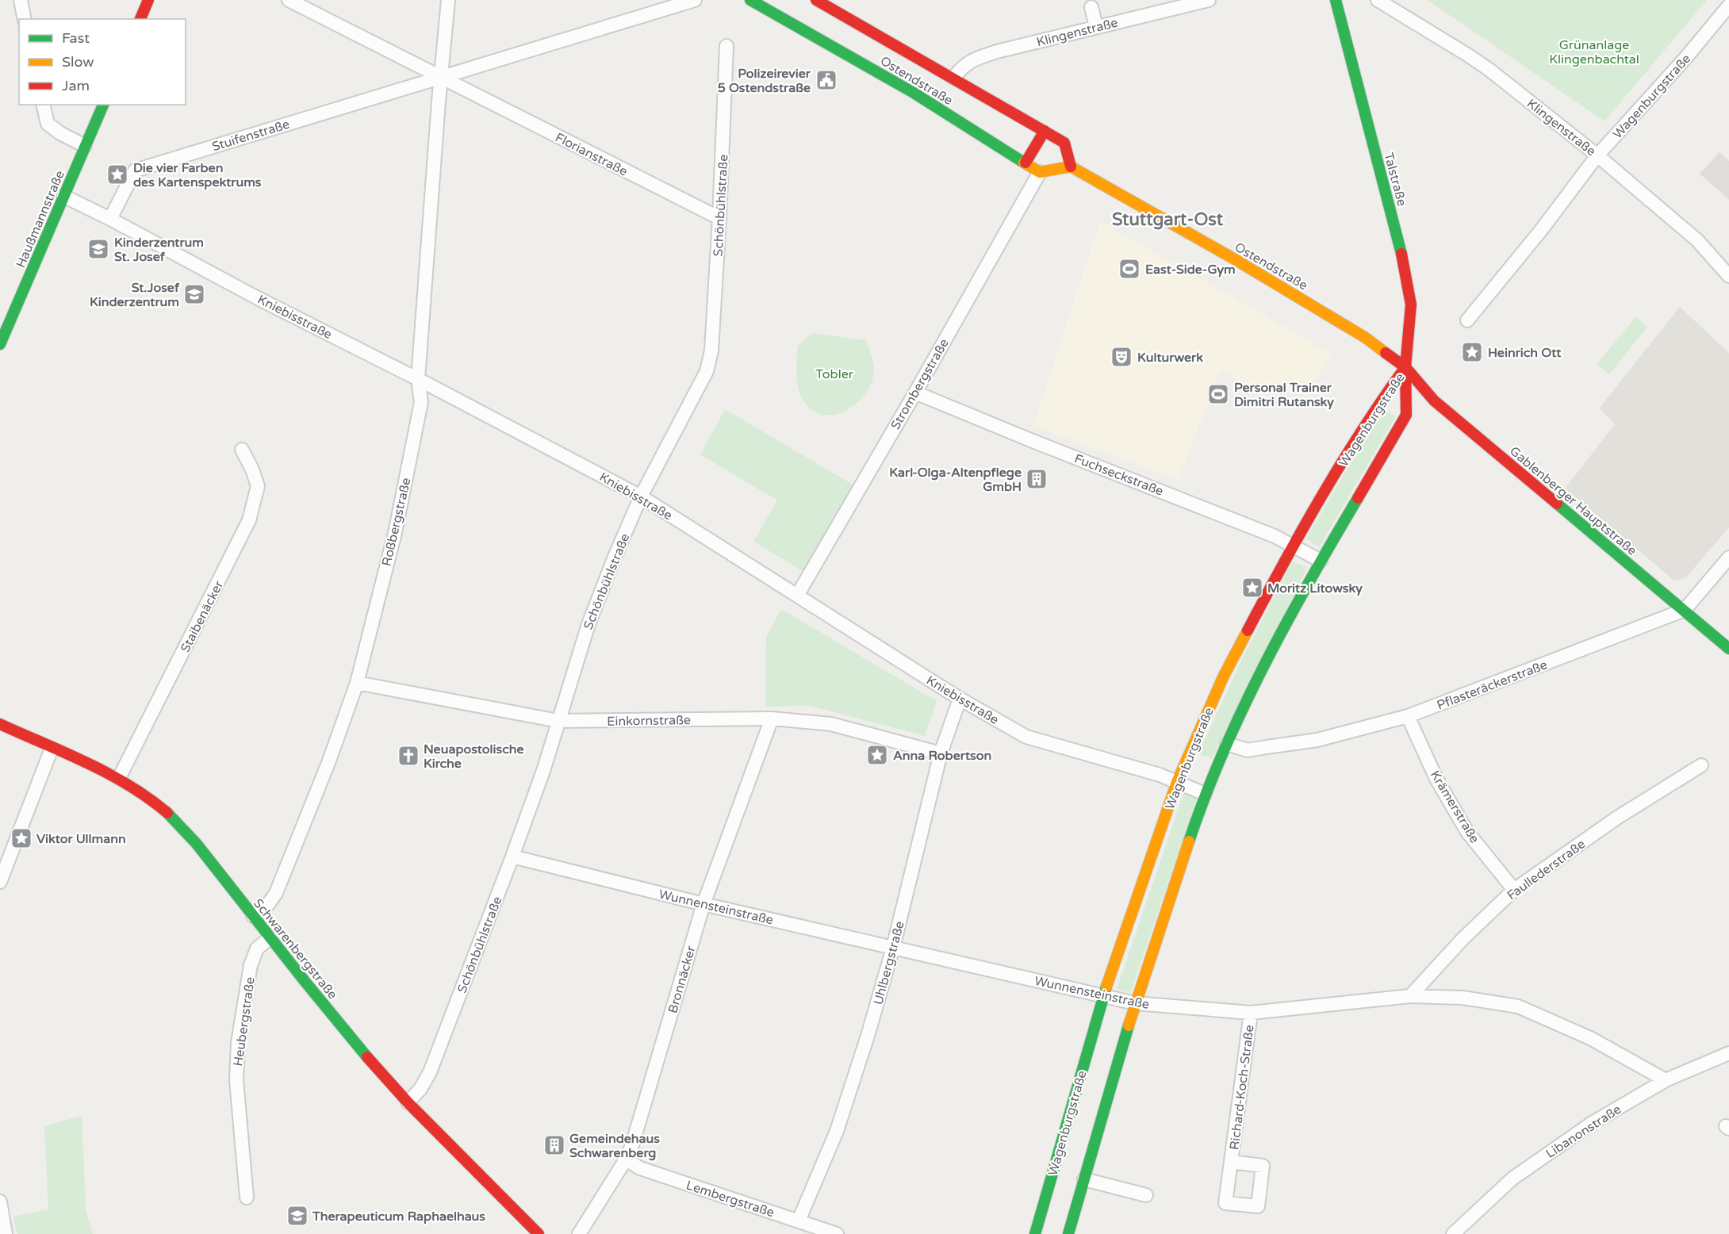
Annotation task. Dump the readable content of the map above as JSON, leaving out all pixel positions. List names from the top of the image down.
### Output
{
  "streets": {
    "street": [
      "Klingenstraße",
      "Ostendstraße",
      "Wagenburgstraße",
      "Stuifenstraße",
      "Florianstraße",
      "Talstraße",
      "Schönbühlstraße",
      "Haußmannstraße",
      "Kniebisstraße",
      "Strombergstraße",
      "Fuchseckstraße",
      "Gablenberger Hauptstraße",
      "Roßbergstraße",
      "Staibenäcker",
      "Pflasteräckerstraße",
      "Einkornstraße",
      "Krämerstraße",
      "Faullederstraße",
      "Wunnensteinstraße",
      "Schwarenbergstraße",
      "Uhlbergstraße",
      "Bronnäcker",
      "Heubergstraße",
      "Richard-Koch-Straße",
      "Libanonstraße",
      "Lembergstraße"
    ]
  },
  "crossings": [
    ["Klingenstraße", "Ostendstraße"],
    ["Klingenstraße", "Wagenburgstraße"],
    ["Ostendstraße", "Wagenburgstraße"],
    ["Ostendstraße", "Talstraße"],
    ["Ostendstraße", "Strombergstraße"],
    ["Ostendstraße", "Gablenberger Hauptstraße"],
    ["Wagenburgstraße", "Talstraße"],
    ["Wagenburgstraße", "Kniebisstraße"],
    ["Wagenburgstraße", "Fuchseckstraße"],
    ["Wagenburgstraße", "Gablenberger Hauptstraße"],
    ["Wagenburgstraße", "Pflasteräckerstraße"],
    ["Wagenburgstraße", "Wunnensteinstraße"],
    ["Stuifenstraße", "Florianstraße"],
    ["Stuifenstraße", "Kniebisstraße"],
    ["Stuifenstraße", "Roßbergstraße"],
    ["Florianstraße", "Schönbühlstraße"],
    ["Florianstraße", "Roßbergstraße"],
    ["Talstraße", "Gablenberger Hauptstraße"],
    ["Schönbühlstraße", "Kniebisstraße"],
    ["Schönbühlstraße", "Einkornstraße"],
    ["Schönbühlstraße", "Wunnensteinstraße"],
    ["Schönbühlstraße", "Schwarenbergstraße"],
    ["Haußmannstraße", "Kniebisstraße"],
    ["Kniebisstraße", "Strombergstraße"],
    ["Kniebisstraße", "Roßbergstraße"],
    ["Kniebisstraße", "Uhlbergstraße"],
    ["Strombergstraße", "Fuchseckstraße"],
    ["Gablenberger Hauptstraße", "Pflasteräckerstraße"],
    ["Roßbergstraße", "Einkornstraße"],
    ["Roßbergstraße", "Schwarenbergstraße"],
    ["Staibenäcker", "Schwarenbergstraße"],
    ["Pflasteräckerstraße", "Krämerstraße"],
    ["Einkornstraße", "Uhlbergstraße"],
    ["Einkornstraße", "Bronnäcker"],
    ["Krämerstraße", "Faullederstraße"],
    ["Faullederstraße", "Wunnensteinstraße"],
    ["Wunnensteinstraße", "Uhlbergstraße"],
    ["Wunnensteinstraße", "Bronnäcker"],
    ["Wunnensteinstraße", "Richard-Koch-Straße"],
    ["Wunnensteinstraße", "Libanonstraße"],
    ["Schwarenbergstraße", "Heubergstraße"],
    ["Uhlbergstraße", "Lembergstraße"],
    ["Bronnäcker", "Lembergstraße"]
  ],
  "districts": ["Stuttgart-Ost"],
  "parks": ["Grünanlage Klingenbachtal", "Tobler"],
  "places": {
    "public building": ["Polizeirevier 5 Ostendstraße"],
    "place": [
      "Die vier Farben des Kartenspektrums",
      "Heinrich Ott",
      "Moritz Litowsky",
      "Anna Robertson",
      "Viktor Ullmann"
    ],
    "school or university": ["Kinderzentrum St. Josef", "St.Josef Kinderzentrum", "Therapeuticum Raphaelhaus"],
    "sports": ["East-Side-Gym", "Personal Trainer Dimitri Rutansky"],
    "theatre": ["Kulturwerk"],
    "building": ["Karl-Olga-Altenpflege GmbH", "Gemeindehaus Schwarenberg"],
    "church": ["Neuapostolische Kirche"]
  },
  "legend": ["Fast", "Slow", "Jam"]
}
